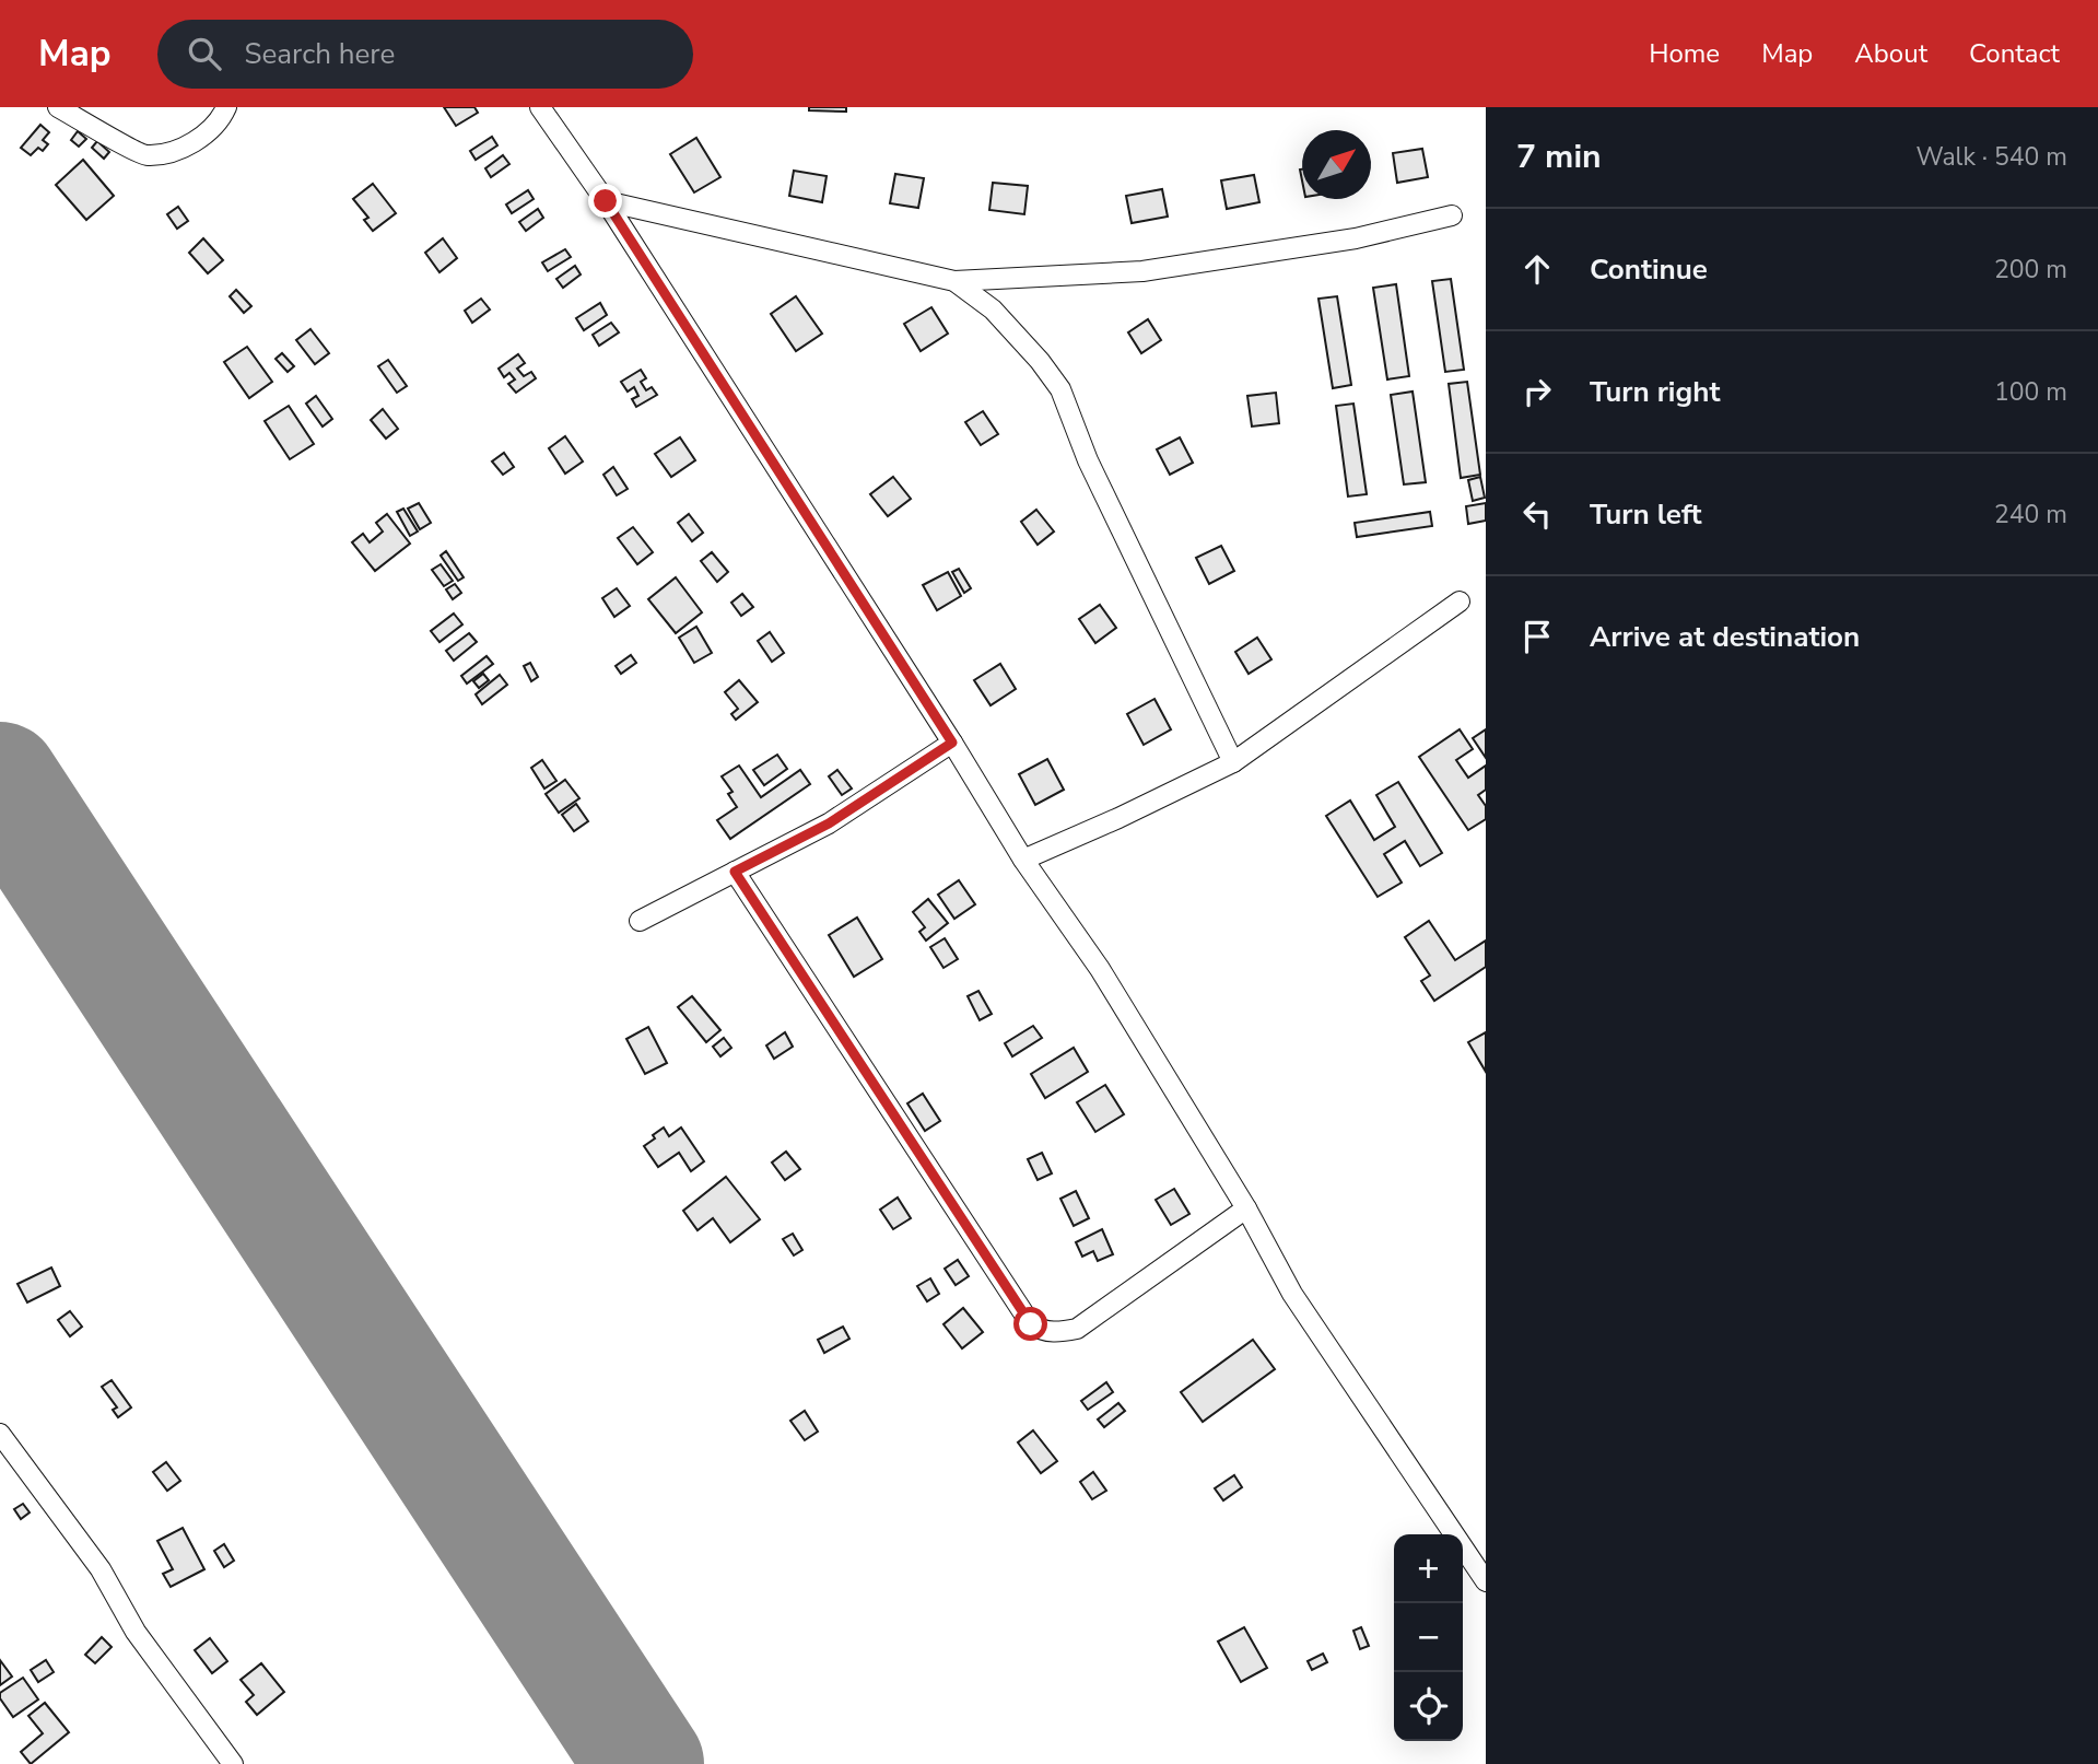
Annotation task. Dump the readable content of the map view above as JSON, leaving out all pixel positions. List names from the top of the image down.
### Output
{
  "north": "top right",
  "page": {
    "header": "Map",
    "search": "Search here",
    "nav": [
      "Home",
      "Map",
      "About",
      "Contact"
    ],
    "heading": ["7 min", "Walk · 540 m"],
    "list": [
      ["Continue", "200 m"],
      ["Turn right", "100 m"],
      ["Turn left", "240 m"],
      "Arrive at destination"
    ],
    "map_buttons": ["+", "−"]
  }
}
